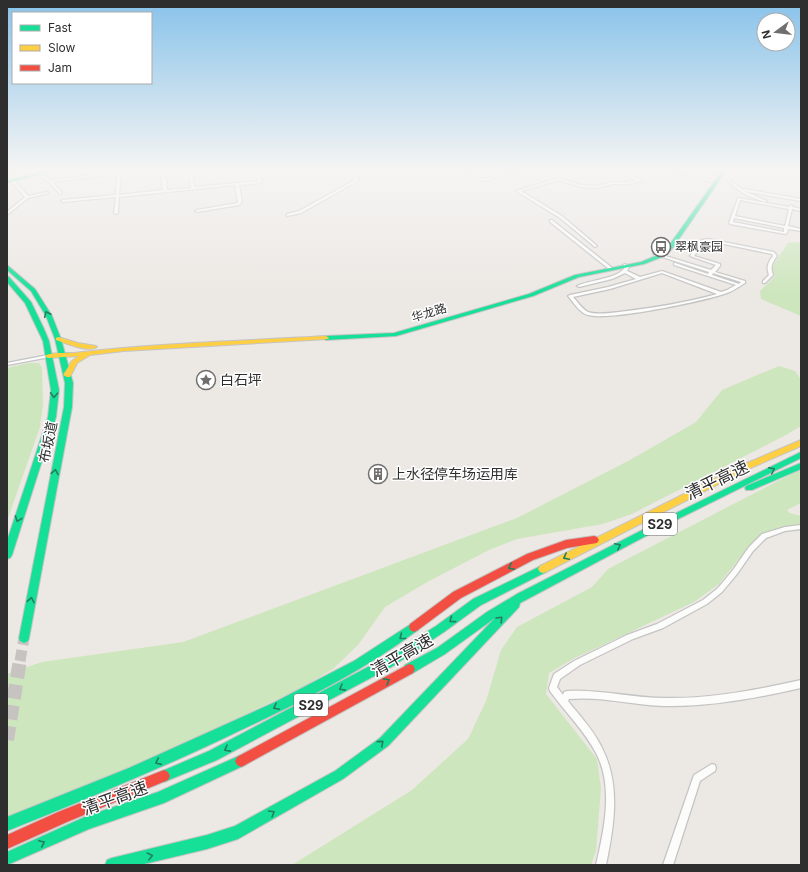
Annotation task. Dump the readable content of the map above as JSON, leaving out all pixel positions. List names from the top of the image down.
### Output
{
  "streets": {
    "main road": [
      "华龙路",
      "布坂道",
      "清平高速",
      "S29"
    ]
  },
  "places": {
    "bus stop": ["翠枫豪园"],
    "place": ["白石坪"],
    "building": ["上水径停车场运用库"]
  },
  "legend": ["Fast", "Slow", "Jam"],
  "north": "left"
}
